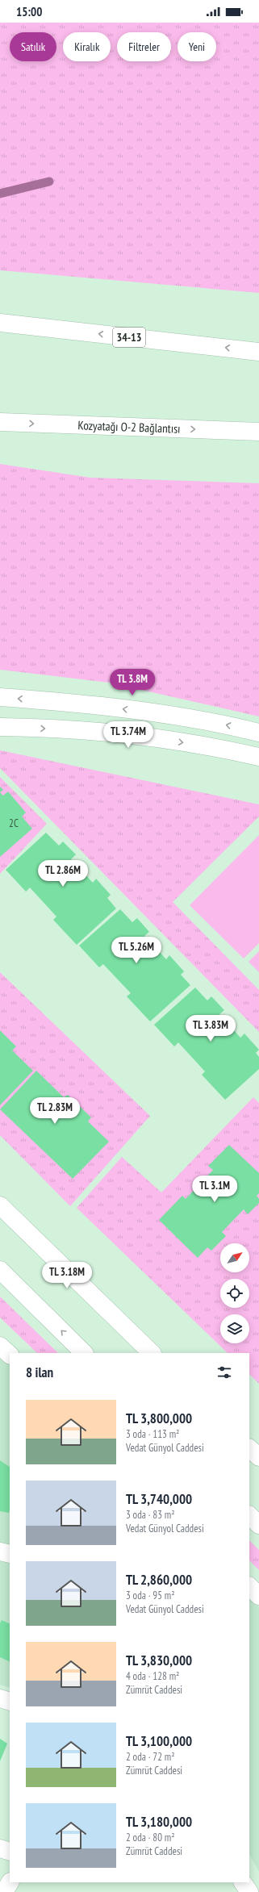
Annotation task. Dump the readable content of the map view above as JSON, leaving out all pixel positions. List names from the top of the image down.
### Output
{
  "streets": {
    "main road": ["34-13", "Kozyatağı O-2 Bağlantısı"]
  },
  "house_numbers": ["2C"],
  "north": "top right",
  "page": {
    "status": "15:00",
    "chip": [
      "Satılık",
      "Kiralık",
      "Filtreler",
      "Yeni"
    ],
    "price": [
      "TL 3.8M",
      "TL 3.74M",
      "TL 2.86M",
      "TL 5.26M",
      "TL 3.83M",
      "TL 2.83M",
      "TL 3.1M",
      "TL 3.18M"
    ],
    "heading": "8 ilan",
    "list": [
      {
        "name": "TL 3,800,000",
        "note": "3 oda · 113 m² · Vedat Günyol Caddesi"
      },
      {
        "name": "TL 3,740,000",
        "note": "3 oda · 83 m² · Vedat Günyol Caddesi"
      },
      {
        "name": "TL 2,860,000",
        "note": "3 oda · 95 m² · Vedat Günyol Caddesi"
      },
      {
        "name": "TL 3,830,000",
        "note": "4 oda · 128 m² · Zümrüt Caddesi"
      },
      {
        "name": "TL 3,100,000",
        "note": "2 oda · 72 m² · Zümrüt Caddesi"
      },
      {
        "name": "TL 3,180,000",
        "note": "2 oda · 80 m² · Zümrüt Caddesi"
      }
    ]
  }
}
